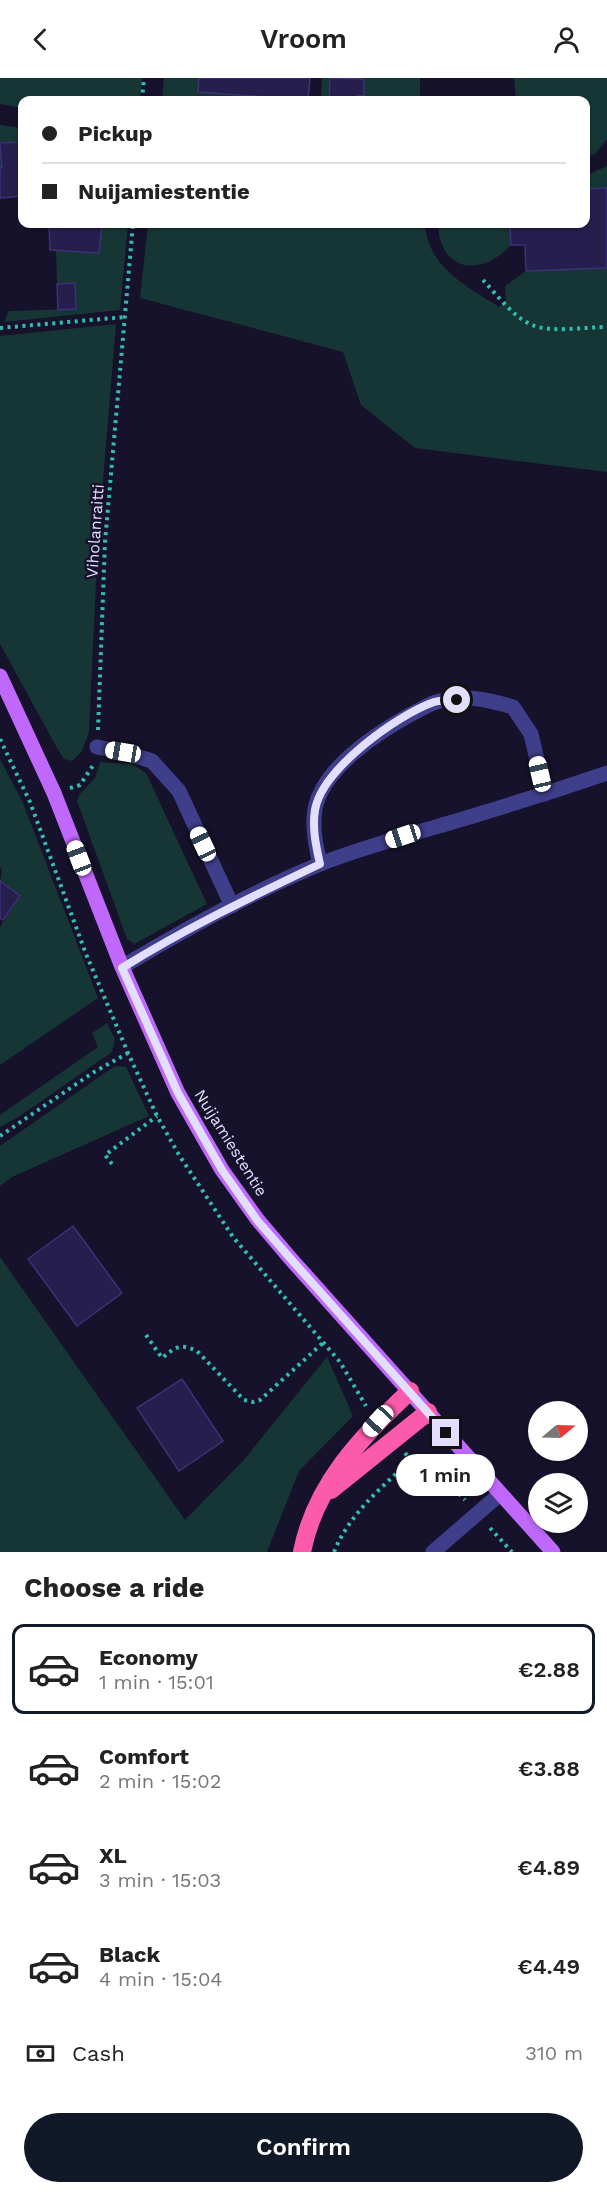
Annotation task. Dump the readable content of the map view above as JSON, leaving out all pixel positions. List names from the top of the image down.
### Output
{
  "streets": {
    "main road": ["Nuijamiestentie"],
    "path": ["Viholanraitti"]
  },
  "crossings": [
    ["Viholanraitti", "Nuijamiestentie"]
  ],
  "north": "right",
  "page": {
    "header": "Vroom",
    "banner": ["Pickup", "Nuijamiestentie"],
    "bubble": "1 min",
    "heading": "Choose a ride",
    "list": [
      {
        "name": "Economy",
        "note": "1 min · 15:01",
        "value": "€2.88"
      },
      {
        "name": "Comfort",
        "note": "2 min · 15:02",
        "value": "€3.88"
      },
      {
        "name": "XL",
        "note": "3 min · 15:03",
        "value": "€4.89"
      },
      {
        "name": "Black",
        "note": "4 min · 15:04",
        "value": "€4.49"
      }
    ],
    "pay": ["Cash", "310 m"],
    "buttons": "Confirm"
  }
}
